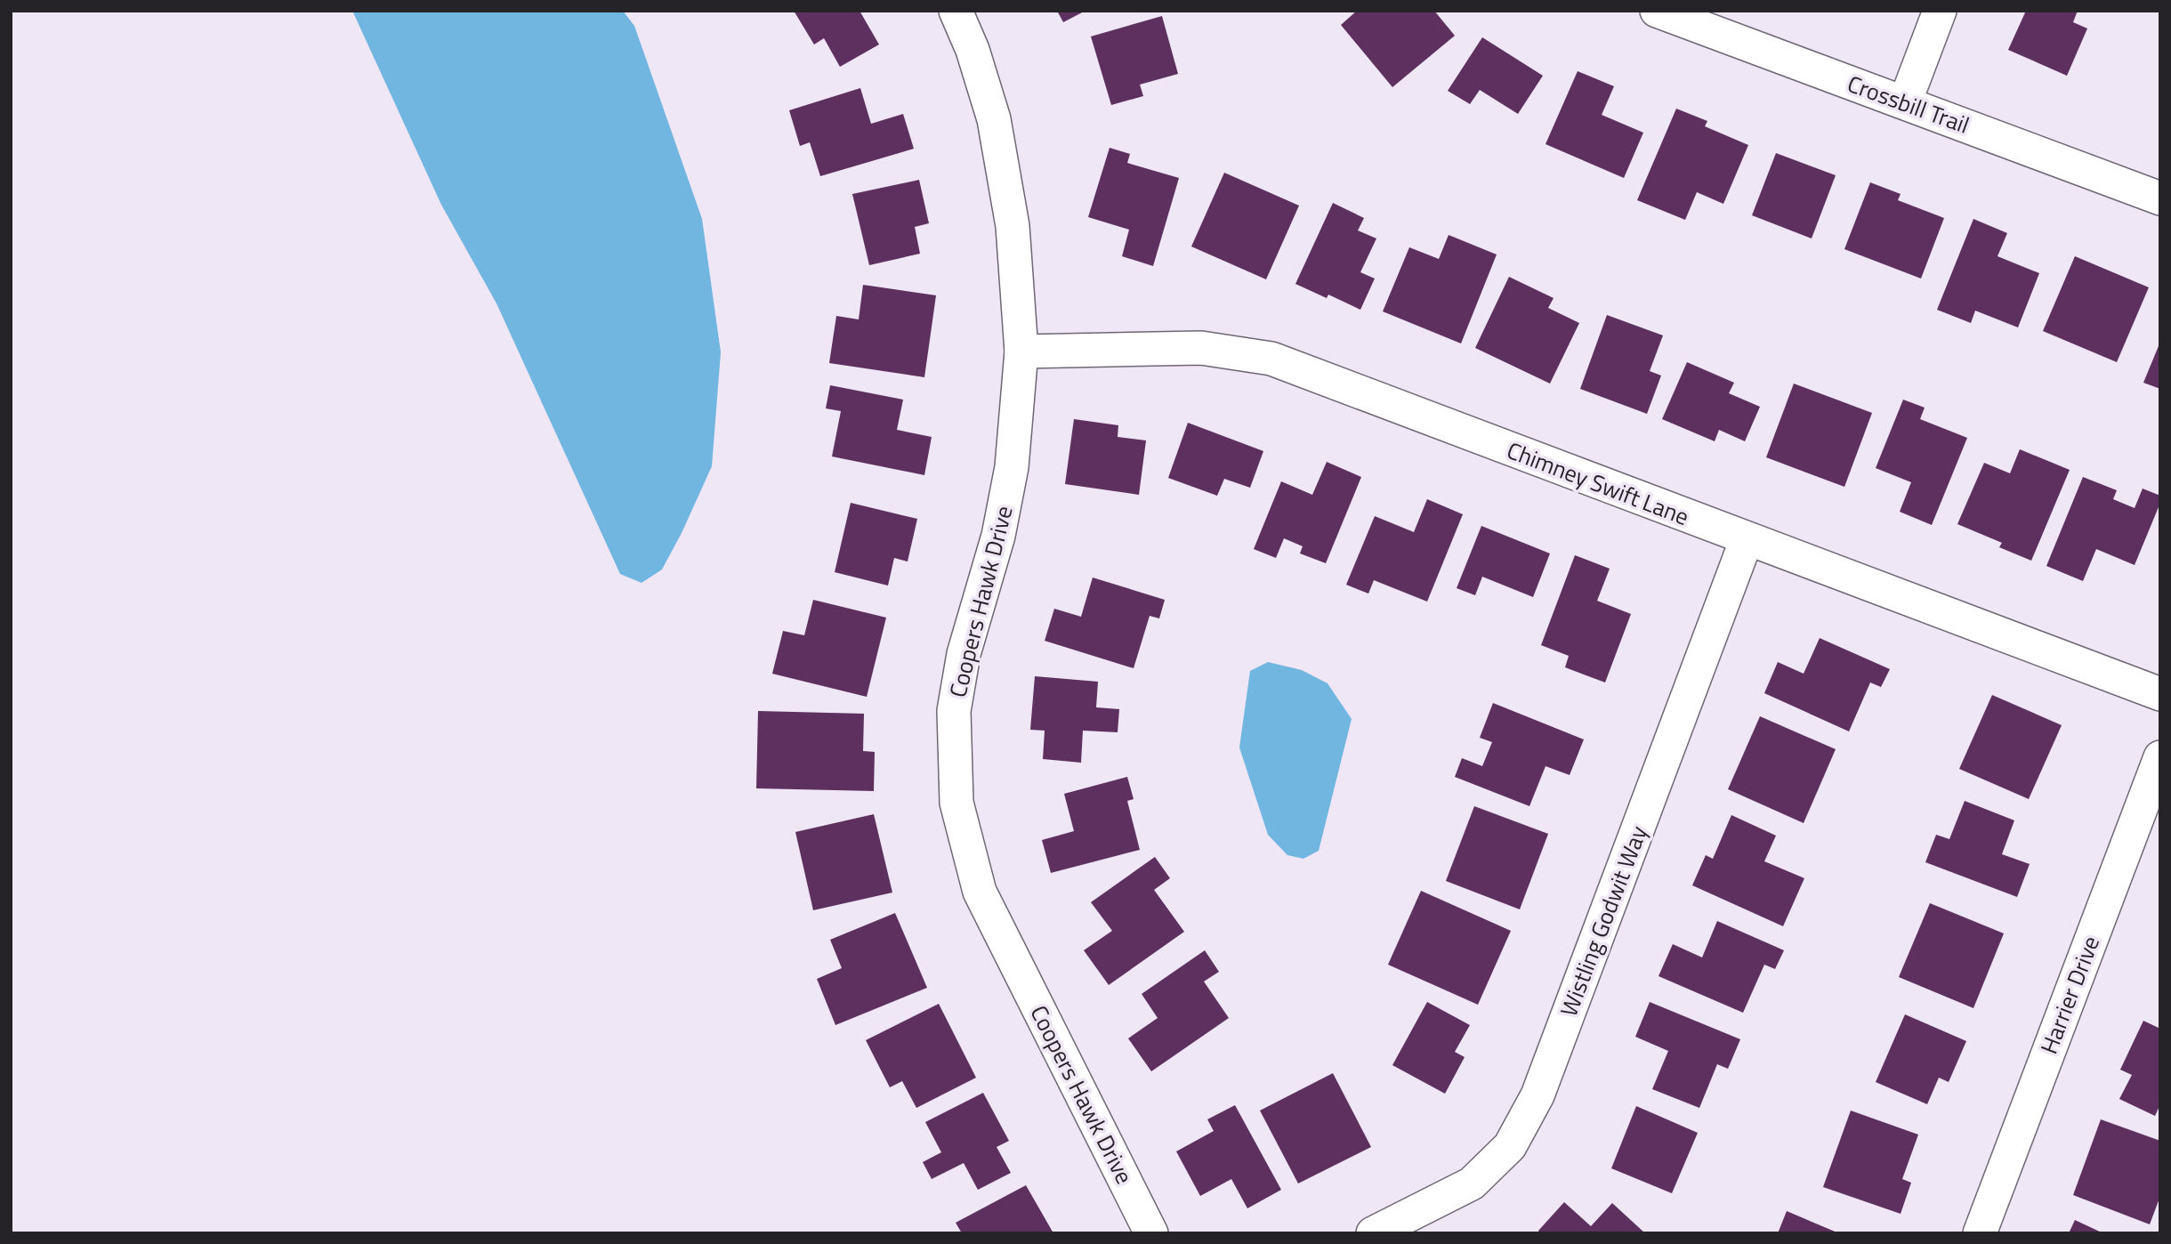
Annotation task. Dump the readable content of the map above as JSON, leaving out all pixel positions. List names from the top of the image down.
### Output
{
  "streets": {
    "street": [
      "Crossbill Trail",
      "Chimney Swift Lane",
      "Coopers Hawk Drive",
      "Wistling Godwit Way",
      "Harrier Drive"
    ]
  },
  "crossings": [
    ["Chimney Swift Lane", "Coopers Hawk Drive"],
    ["Chimney Swift Lane", "Wistling Godwit Way"]
  ]
}
